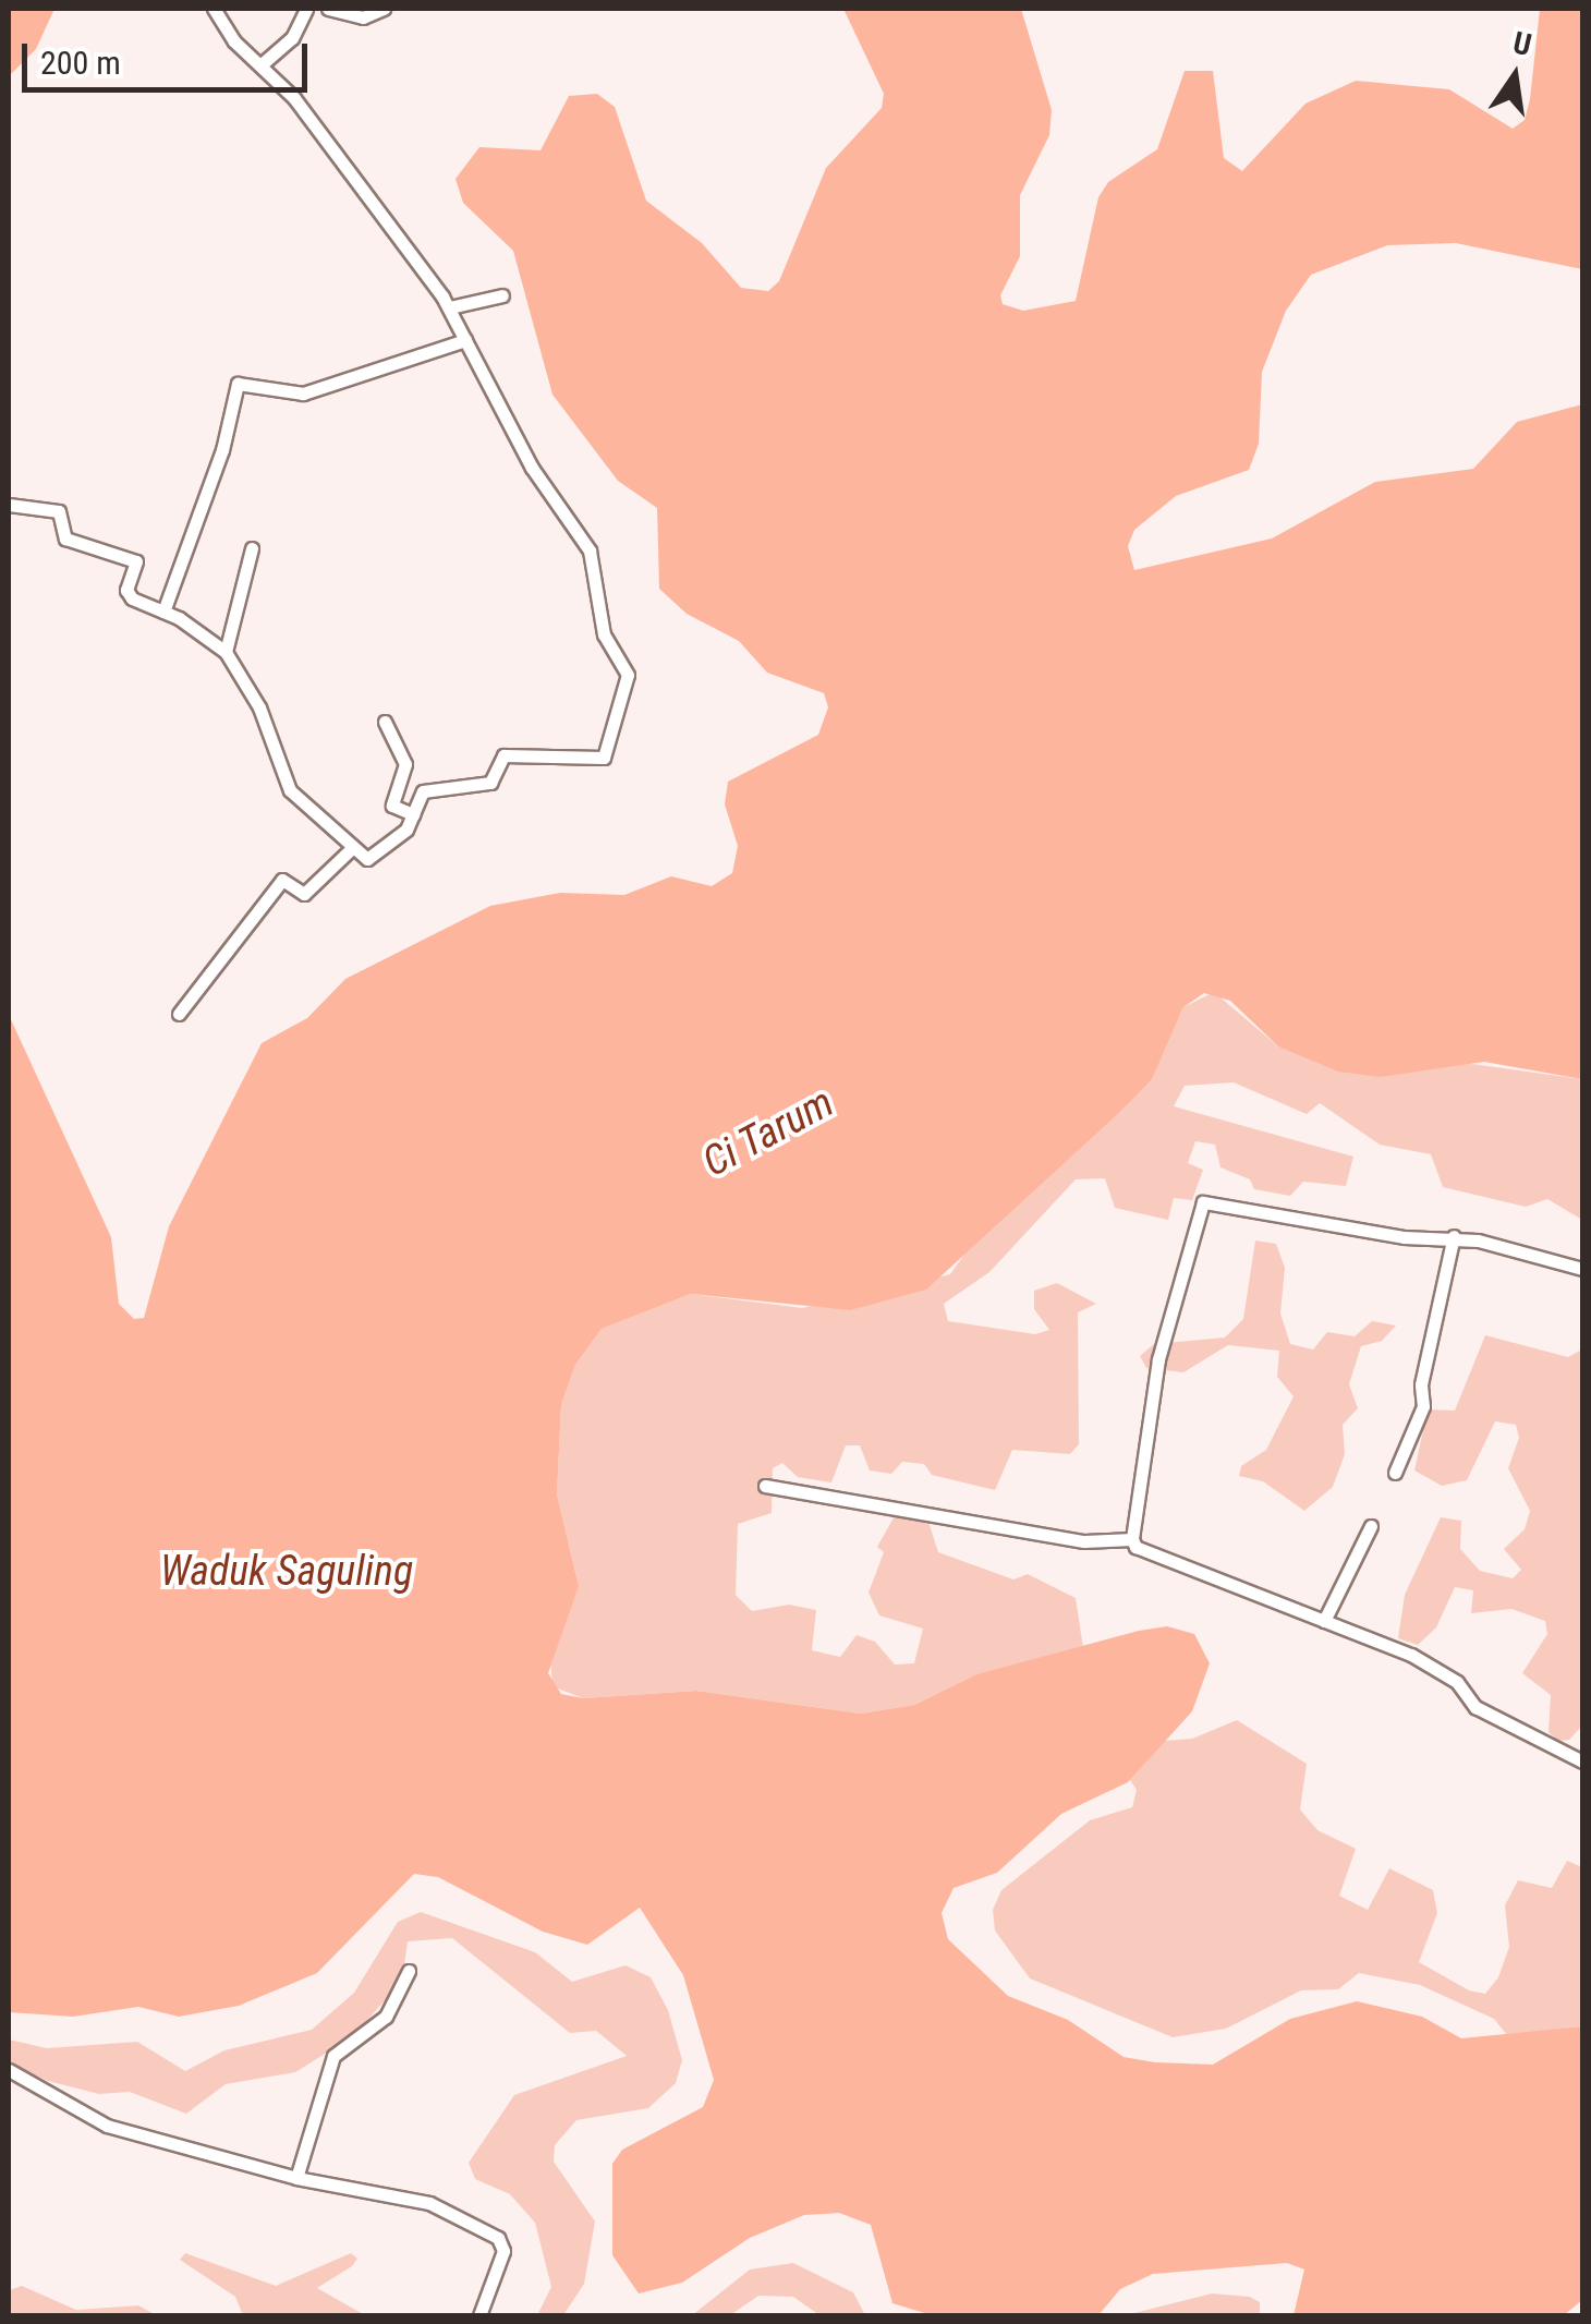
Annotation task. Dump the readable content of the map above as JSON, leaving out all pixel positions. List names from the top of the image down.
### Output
{
  "water": ["Ci Tarum", "Waduk Saguling"],
  "scale_bar": "200 m",
  "north": "top"
}
